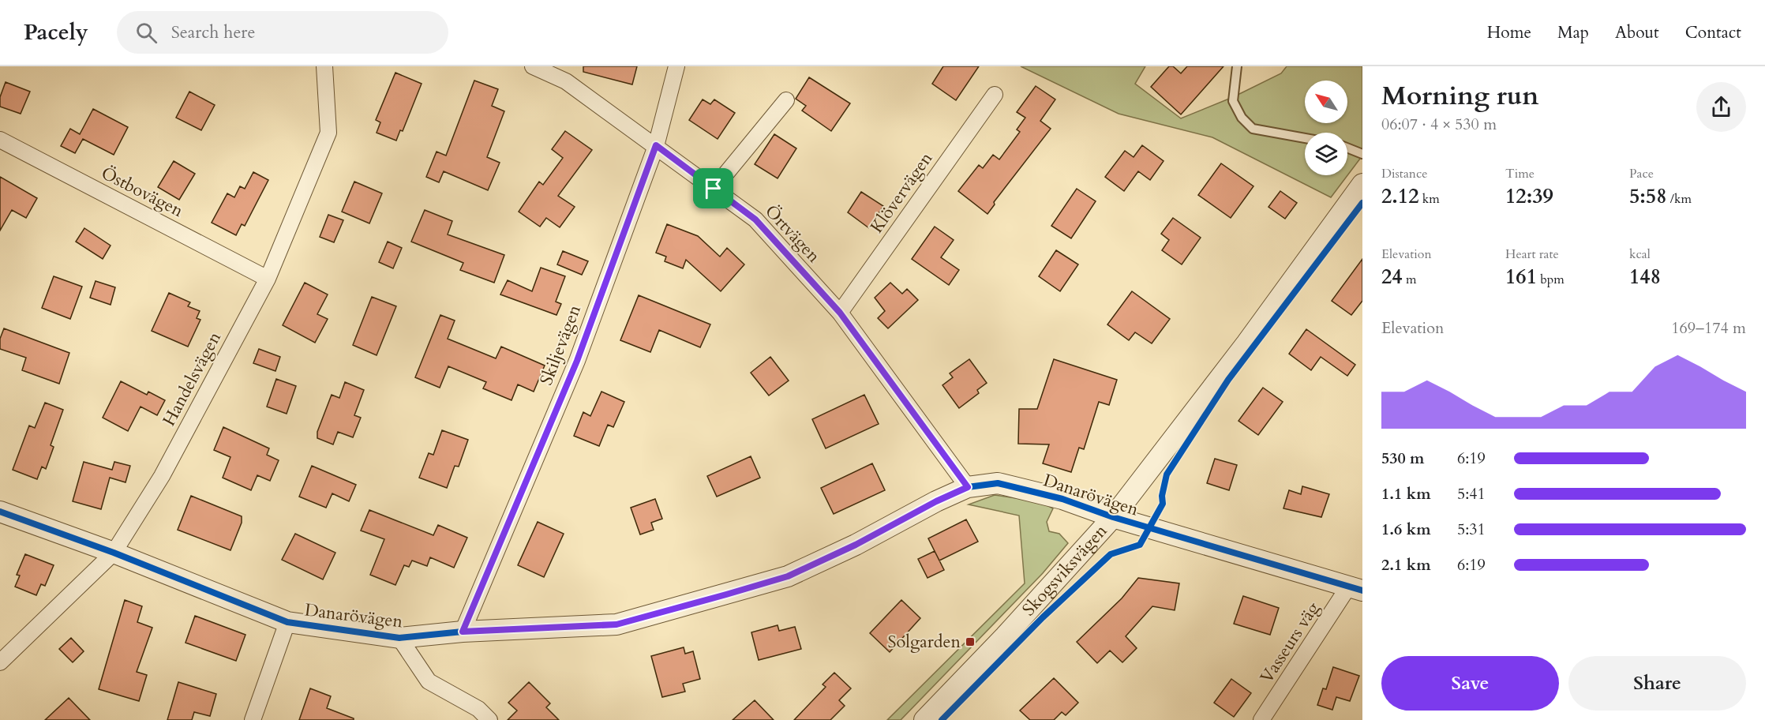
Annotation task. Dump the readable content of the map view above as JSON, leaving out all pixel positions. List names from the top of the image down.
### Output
{
  "streets": {
    "street": [
      "Östbovägen",
      "Klövervägen",
      "Örtvägen",
      "Skiljevägen",
      "Handelsvägen",
      "Danarövägen",
      "Skogsviksvägen",
      "Vasseurs väg"
    ]
  },
  "crossings": [
    ["Östbovägen", "Handelsvägen"],
    ["Klövervägen", "Örtvägen"],
    ["Örtvägen", "Skiljevägen"],
    ["Örtvägen", "Danarövägen"],
    ["Skiljevägen", "Danarövägen"],
    ["Handelsvägen", "Danarövägen"],
    ["Danarövägen", "Skogsviksvägen"],
    ["Danarövägen", "Vasseurs väg"]
  ],
  "places": {
    "transit": ["Solgarden"]
  },
  "north": "top left",
  "page": {
    "header": "Pacely",
    "search": "Search here",
    "nav": [
      "Home",
      "Map",
      "About",
      "Contact"
    ],
    "heading": ["Morning run", "06:07 · 4 × 530 m"],
    "stats": [
      ["Distance", "2.12 km"],
      ["Time", "12:39"],
      ["Pace", "5:58 /km"],
      ["Elevation", "24 m"],
      ["Heart rate", "161 bpm"],
      ["kcal", "148"]
    ],
    "chart": ["Elevation", "169–174 m"],
    "list": [
      {
        "name": "530 m",
        "note": "6:19"
      },
      {
        "name": "1.1 km",
        "note": "5:41"
      },
      {
        "name": "1.6 km",
        "note": "5:31"
      },
      {
        "name": "2.1 km",
        "note": "6:19"
      }
    ],
    "buttons": ["Save", "Share"]
  }
}
